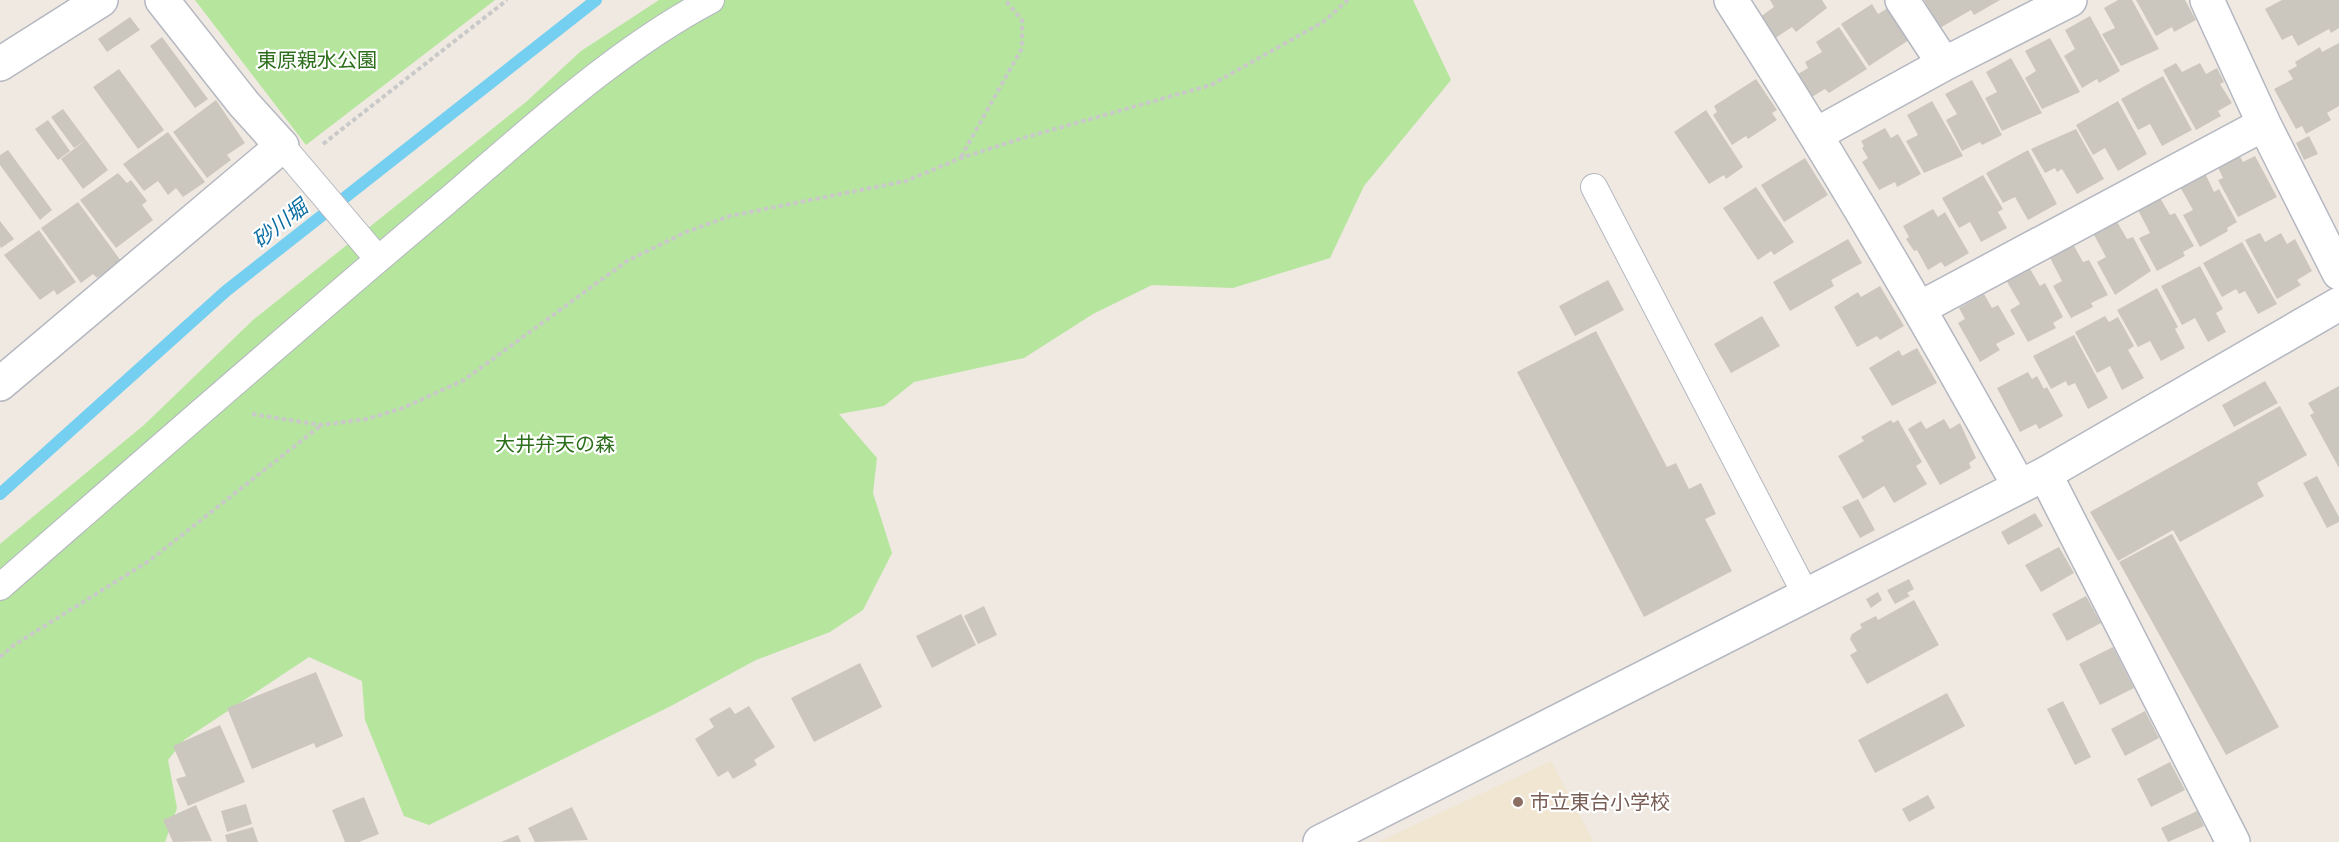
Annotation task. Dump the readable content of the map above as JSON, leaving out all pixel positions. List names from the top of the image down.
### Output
{
  "water": ["砂川堀"],
  "parks": ["東原親水公園", "大井弁天の森"],
  "places": ["市立東台小学校"]
}
